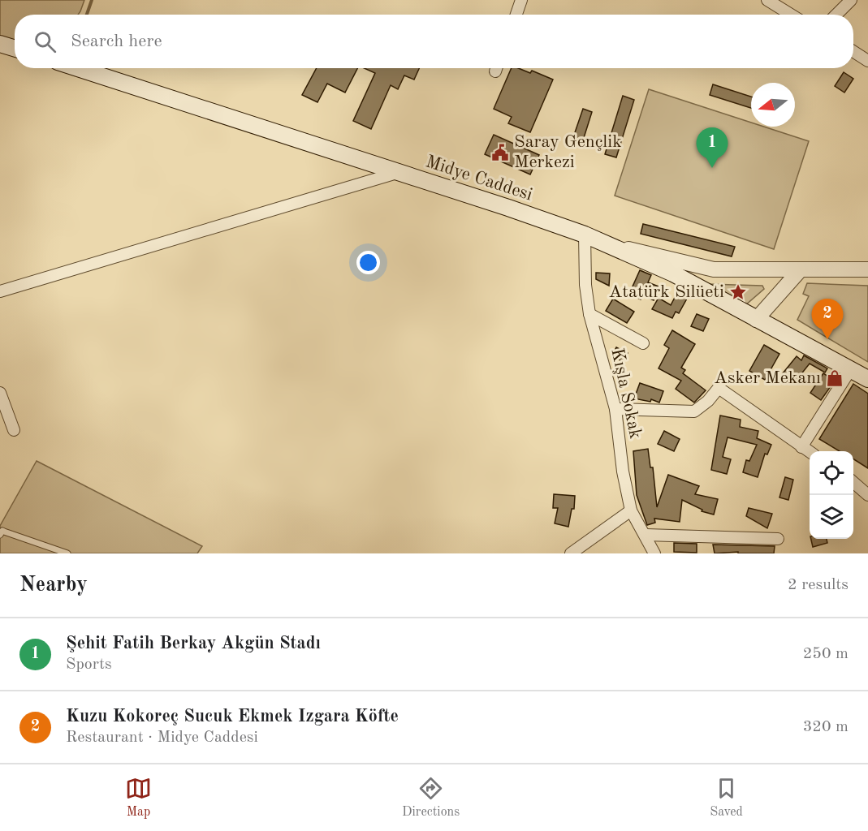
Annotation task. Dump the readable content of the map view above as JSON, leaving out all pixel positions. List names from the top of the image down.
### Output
{
  "streets": {
    "main road": ["Midye Caddesi"],
    "street": ["Kışla Sokak"]
  },
  "crossings": [
    ["Midye Caddesi", "Kışla Sokak"]
  ],
  "places": {
    "public building": ["Saray Gençlik Merkezi"],
    "place": ["Atatürk Silüeti"],
    "shop": ["Asker Mekanı"]
  },
  "north": "left",
  "page": {
    "search": "Search here",
    "pins": ["1", "2"],
    "heading": ["Nearby", "2 results"],
    "list": [
      {
        "mark": "1",
        "name": "Şehit Fatih Berkay Akgün Stadı",
        "note": "Sports",
        "value": "250 m"
      },
      {
        "mark": "2",
        "name": "Kuzu Kokoreç Sucuk Ekmek Izgara Köfte",
        "note": "Restaurant · Midye Caddesi",
        "value": "320 m"
      }
    ],
    "nav": ["Map", "Directions", "Saved"]
  }
}
